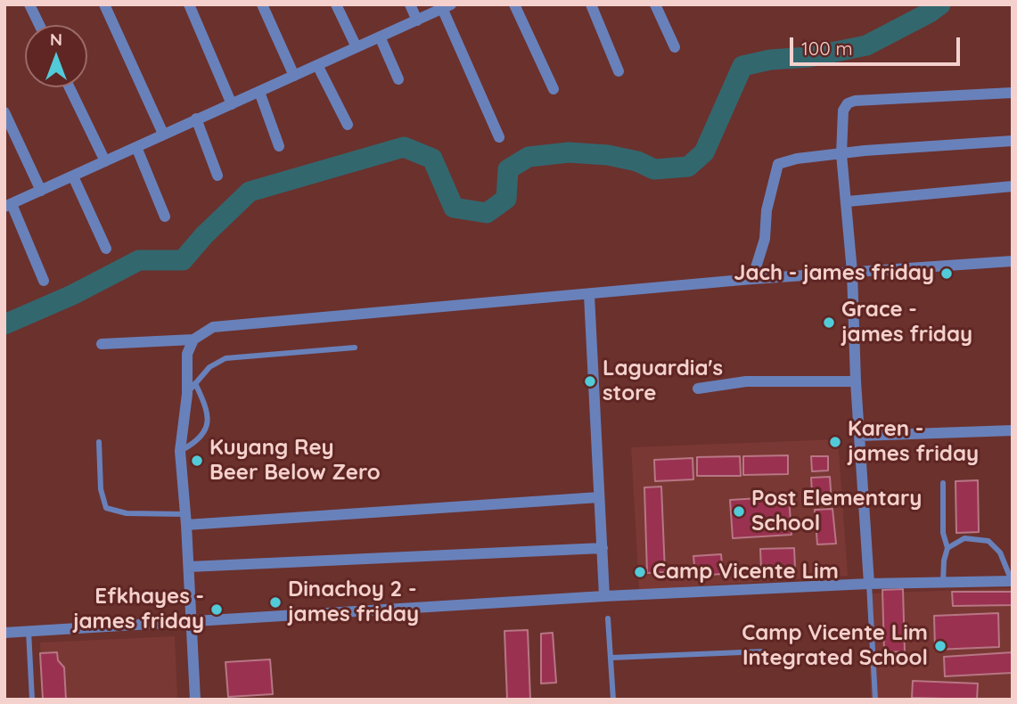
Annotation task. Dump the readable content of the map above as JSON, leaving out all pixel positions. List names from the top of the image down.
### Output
{
  "places": [
    "Jach - james friday",
    "Grace - james friday",
    "Laguardia's store",
    "Karen - james friday",
    "Kuyang Rey Beer Below Zero",
    "Post Elementary School",
    "Camp Vicente Lim",
    "Dinachoy 2 - james friday",
    "Efkhayes - james friday",
    "Camp Vicente Lim Integrated School"
  ],
  "scale_bar": "100 m",
  "north": "top"
}
